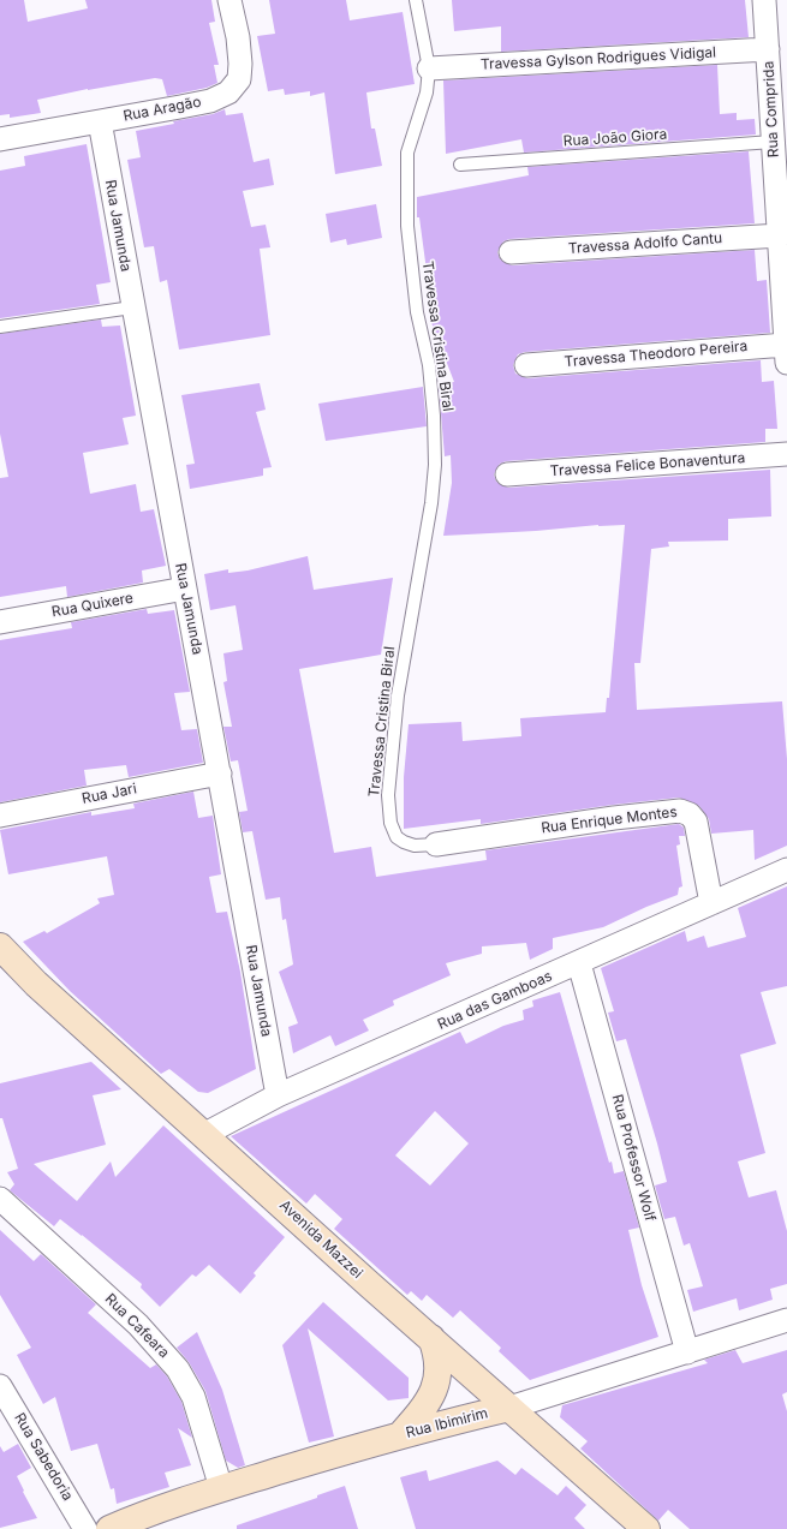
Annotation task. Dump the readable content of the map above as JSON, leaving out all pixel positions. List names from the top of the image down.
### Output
{
  "streets": {
    "street": [
      "Travessa Gylson Rodrigues Vidigal",
      "Rua Aragão",
      "Rua Comprida",
      "Rua Jamunda",
      "Travessa Adolfo Cantu",
      "Travessa Theodoro Pereira",
      "Travessa Felice Bonaventura",
      "Rua Quixere",
      "Rua Jari",
      "Rua Enrique Montes",
      "Rua das Gamboas",
      "Rua Professor Wolf",
      "Avenida Mazzei",
      "Rua Cafeara",
      "Rua Ibimirim",
      "Rua Sabedoria"
    ],
    "lane": ["Rua João Giora", "Travessa Cristina Biral"]
  },
  "crossings": [
    ["Travessa Gylson Rodrigues Vidigal", "Rua Comprida"],
    ["Travessa Gylson Rodrigues Vidigal", "Travessa Cristina Biral"],
    ["Rua Aragão", "Rua Jamunda"],
    ["Rua Comprida", "Rua João Giora"],
    ["Rua Comprida", "Travessa Adolfo Cantu"],
    ["Rua Comprida", "Travessa Theodoro Pereira"],
    ["Rua Jamunda", "Rua Quixere"],
    ["Rua Jamunda", "Rua Jari"],
    ["Rua Jamunda", "Rua das Gamboas"],
    ["Travessa Cristina Biral", "Rua Enrique Montes"],
    ["Rua Enrique Montes", "Rua das Gamboas"],
    ["Rua das Gamboas", "Rua Professor Wolf"],
    ["Rua das Gamboas", "Avenida Mazzei"],
    ["Rua Professor Wolf", "Rua Ibimirim"],
    ["Avenida Mazzei", "Rua Ibimirim"],
    ["Rua Cafeara", "Rua Ibimirim"]
  ]
}
